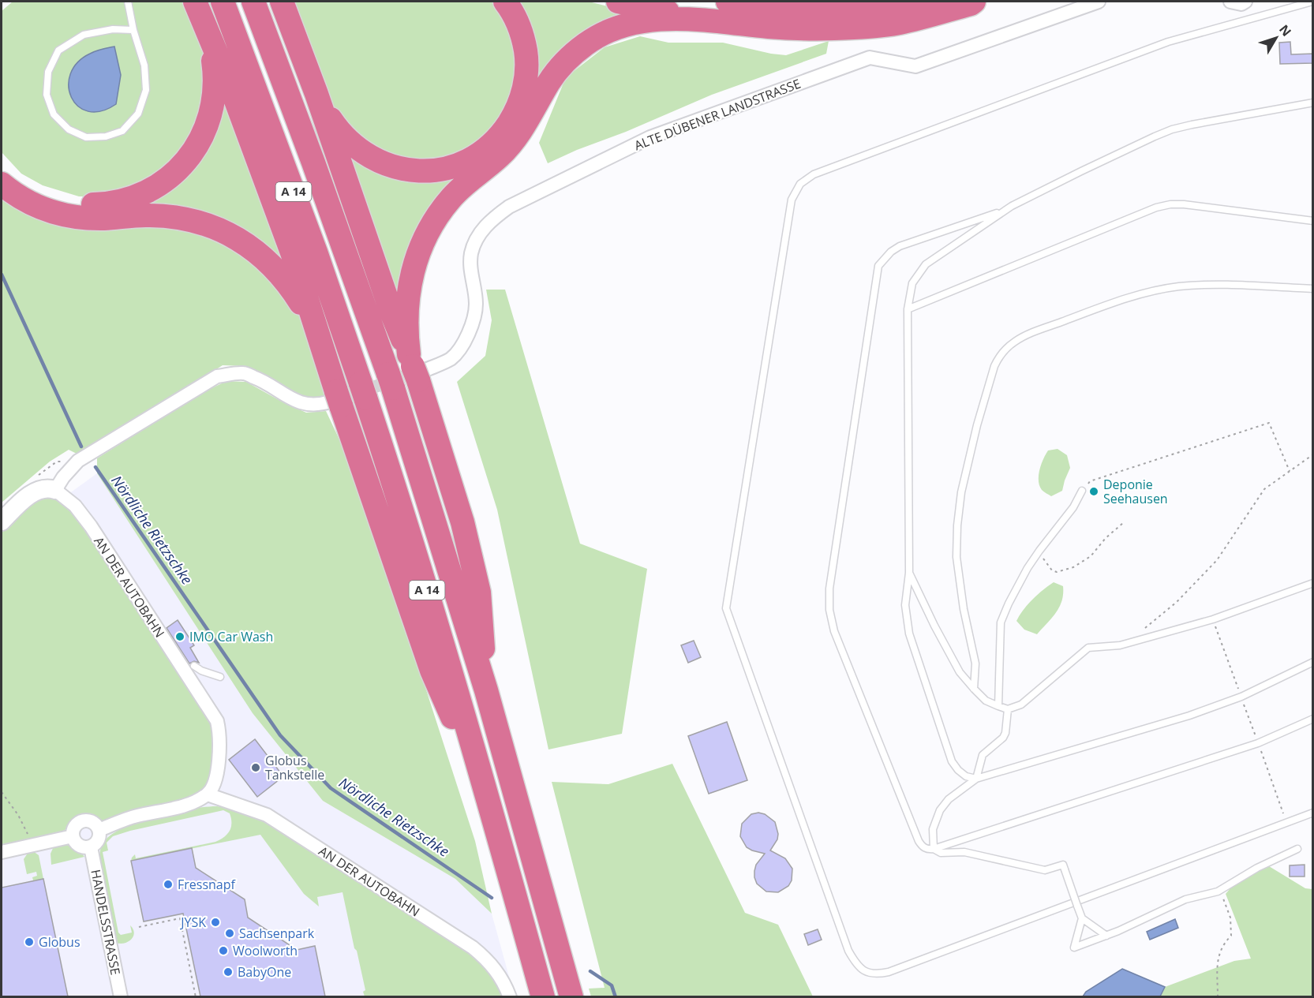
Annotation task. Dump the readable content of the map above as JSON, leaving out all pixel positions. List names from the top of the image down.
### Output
{
  "streets": {
    "highway": ["A 14"],
    "street": ["ALTE DÜBENER LANDSTRASSE", "AN DER AUTOBAHN", "HANDELSSTRASSE"]
  },
  "water": ["Nördliche Rietzschke"],
  "places": [
    "Deponie Seehausen",
    "IMO Car Wash",
    "Globus Tankstelle",
    "Fressnapf",
    "JYSK",
    "Sachsenpark",
    "Globus",
    "Woolworth",
    "BabyOne"
  ],
  "north": "top right"
}
